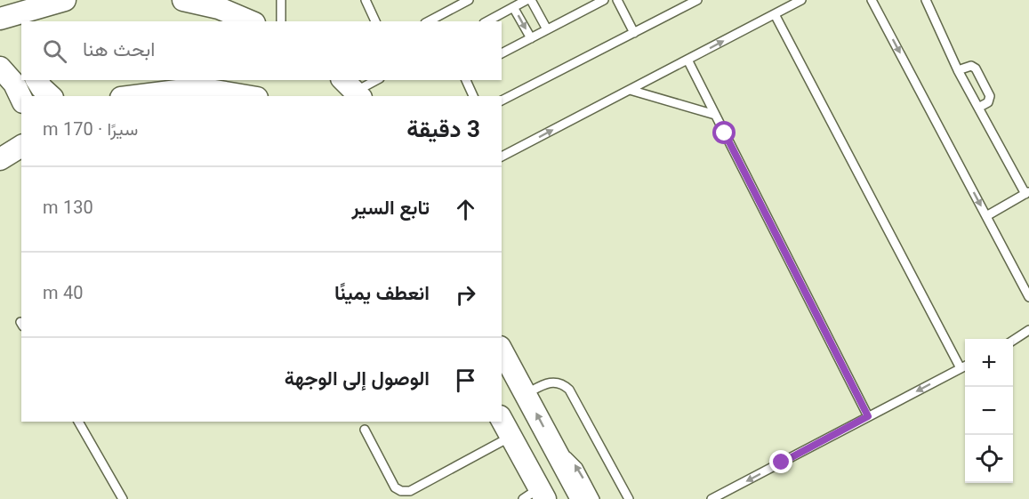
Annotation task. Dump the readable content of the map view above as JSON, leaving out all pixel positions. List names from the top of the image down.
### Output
{
  "page": {
    "search": "ابحث هنا",
    "heading": ["3 دقيقة", "سيرًا · 170 m"],
    "list": [
      ["تابع السير", "130 m"],
      ["انعطف يمينًا", "40 m"],
      "الوصول إلى الوجهة"
    ],
    "map_buttons": ["+", "−"]
  }
}
